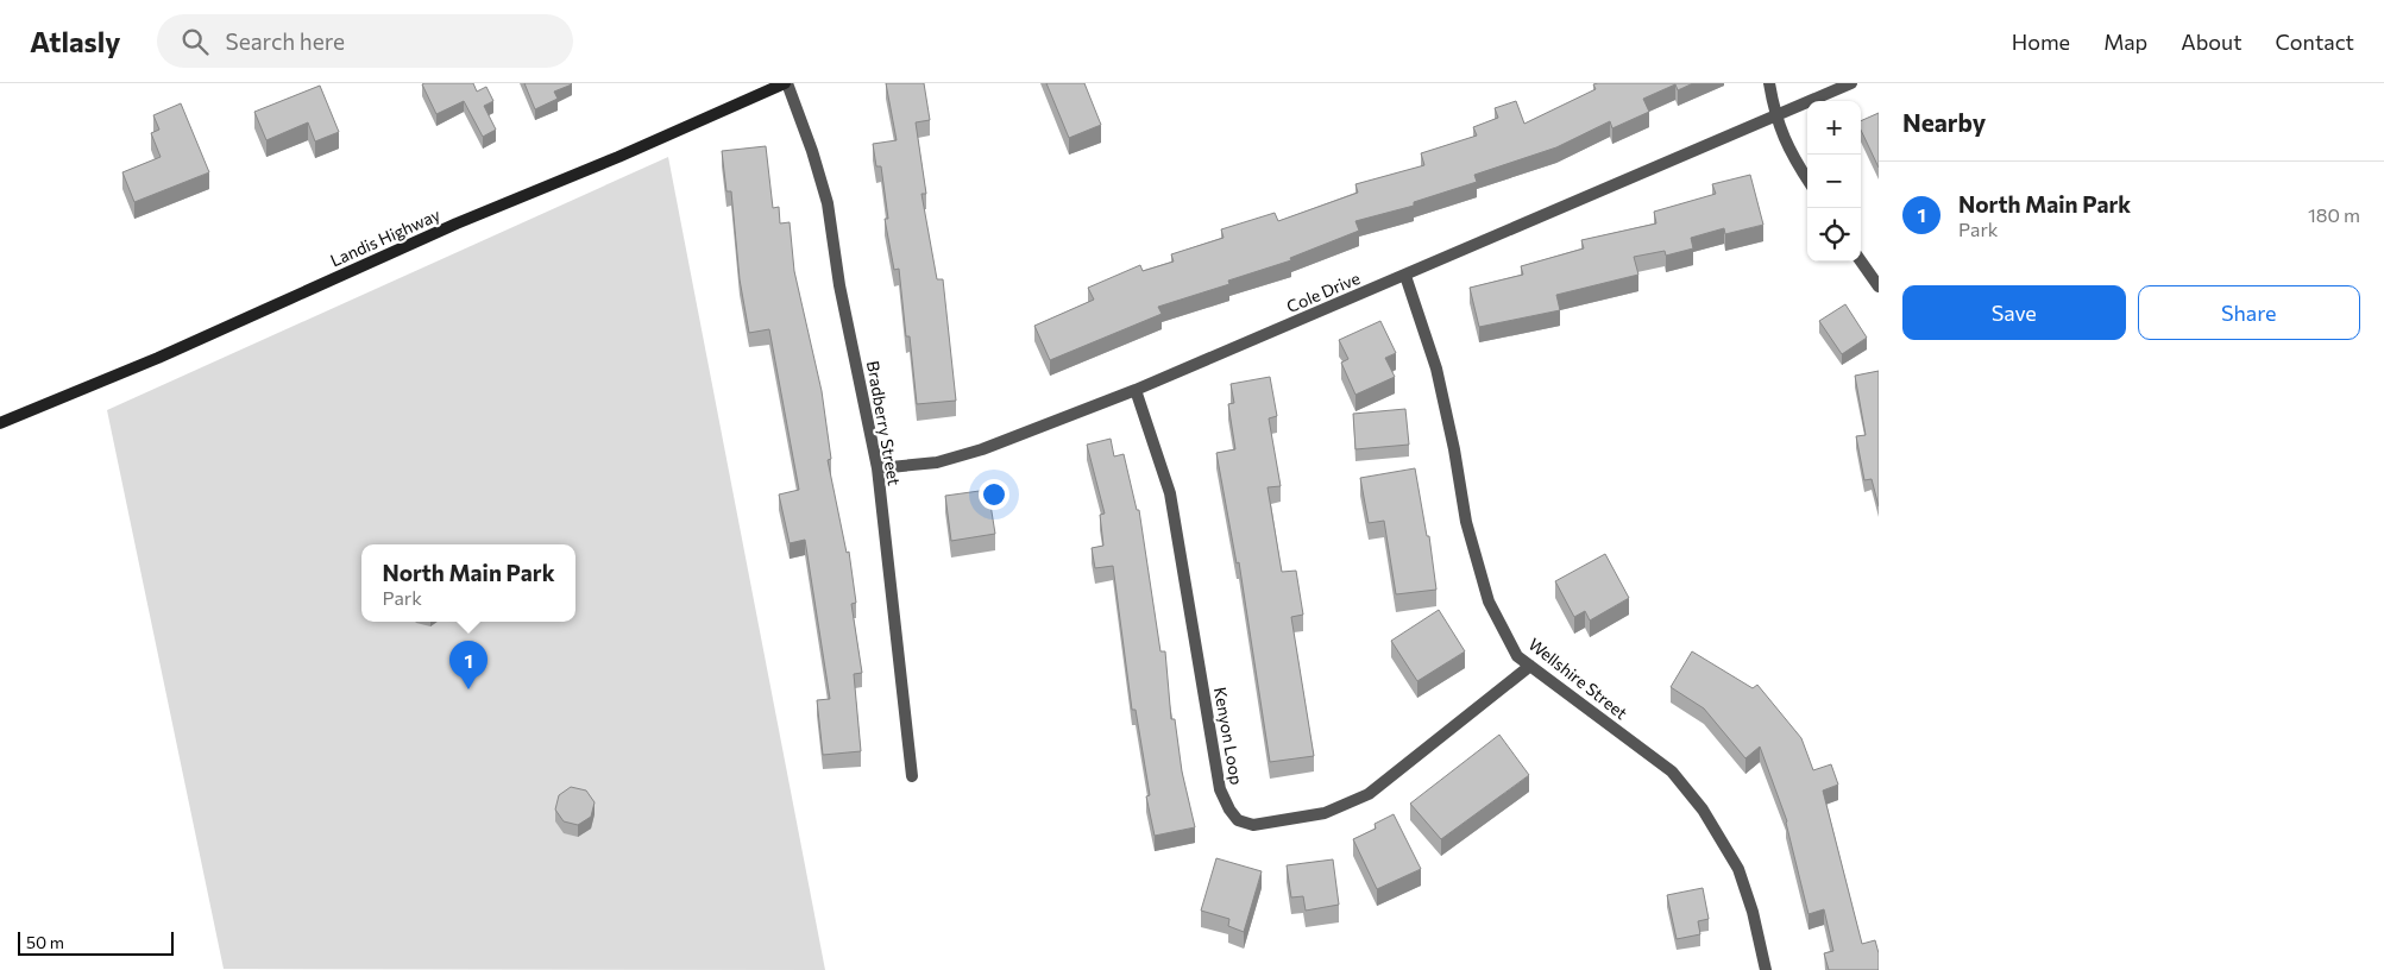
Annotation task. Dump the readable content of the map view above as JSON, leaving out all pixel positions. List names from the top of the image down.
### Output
{
  "streets": {
    "main road": ["Landis Highway"],
    "street": [
      "Cole Drive",
      "Bradberry Street",
      "Wellshire Street",
      "Kenyon Loop"
    ]
  },
  "crossings": [
    ["Landis Highway", "Bradberry Street"],
    ["Cole Drive", "Bradberry Street"],
    ["Cole Drive", "Wellshire Street"],
    ["Cole Drive", "Kenyon Loop"],
    ["Wellshire Street", "Kenyon Loop"]
  ],
  "scale_bar": "50 m",
  "page": {
    "header": "Atlasly",
    "search": "Search here",
    "nav": [
      "Home",
      "Map",
      "About",
      "Contact"
    ],
    "heading": "Nearby",
    "map_buttons": ["+", "−"],
    "list": [
      {
        "mark": "1",
        "name": "North Main Park",
        "note": "Park",
        "value": "180 m"
      }
    ],
    "buttons": ["Save", "Share"],
    "popup": ["North Main Park", "Park"],
    "pins": "1",
    "scale": "50 m"
  }
}
